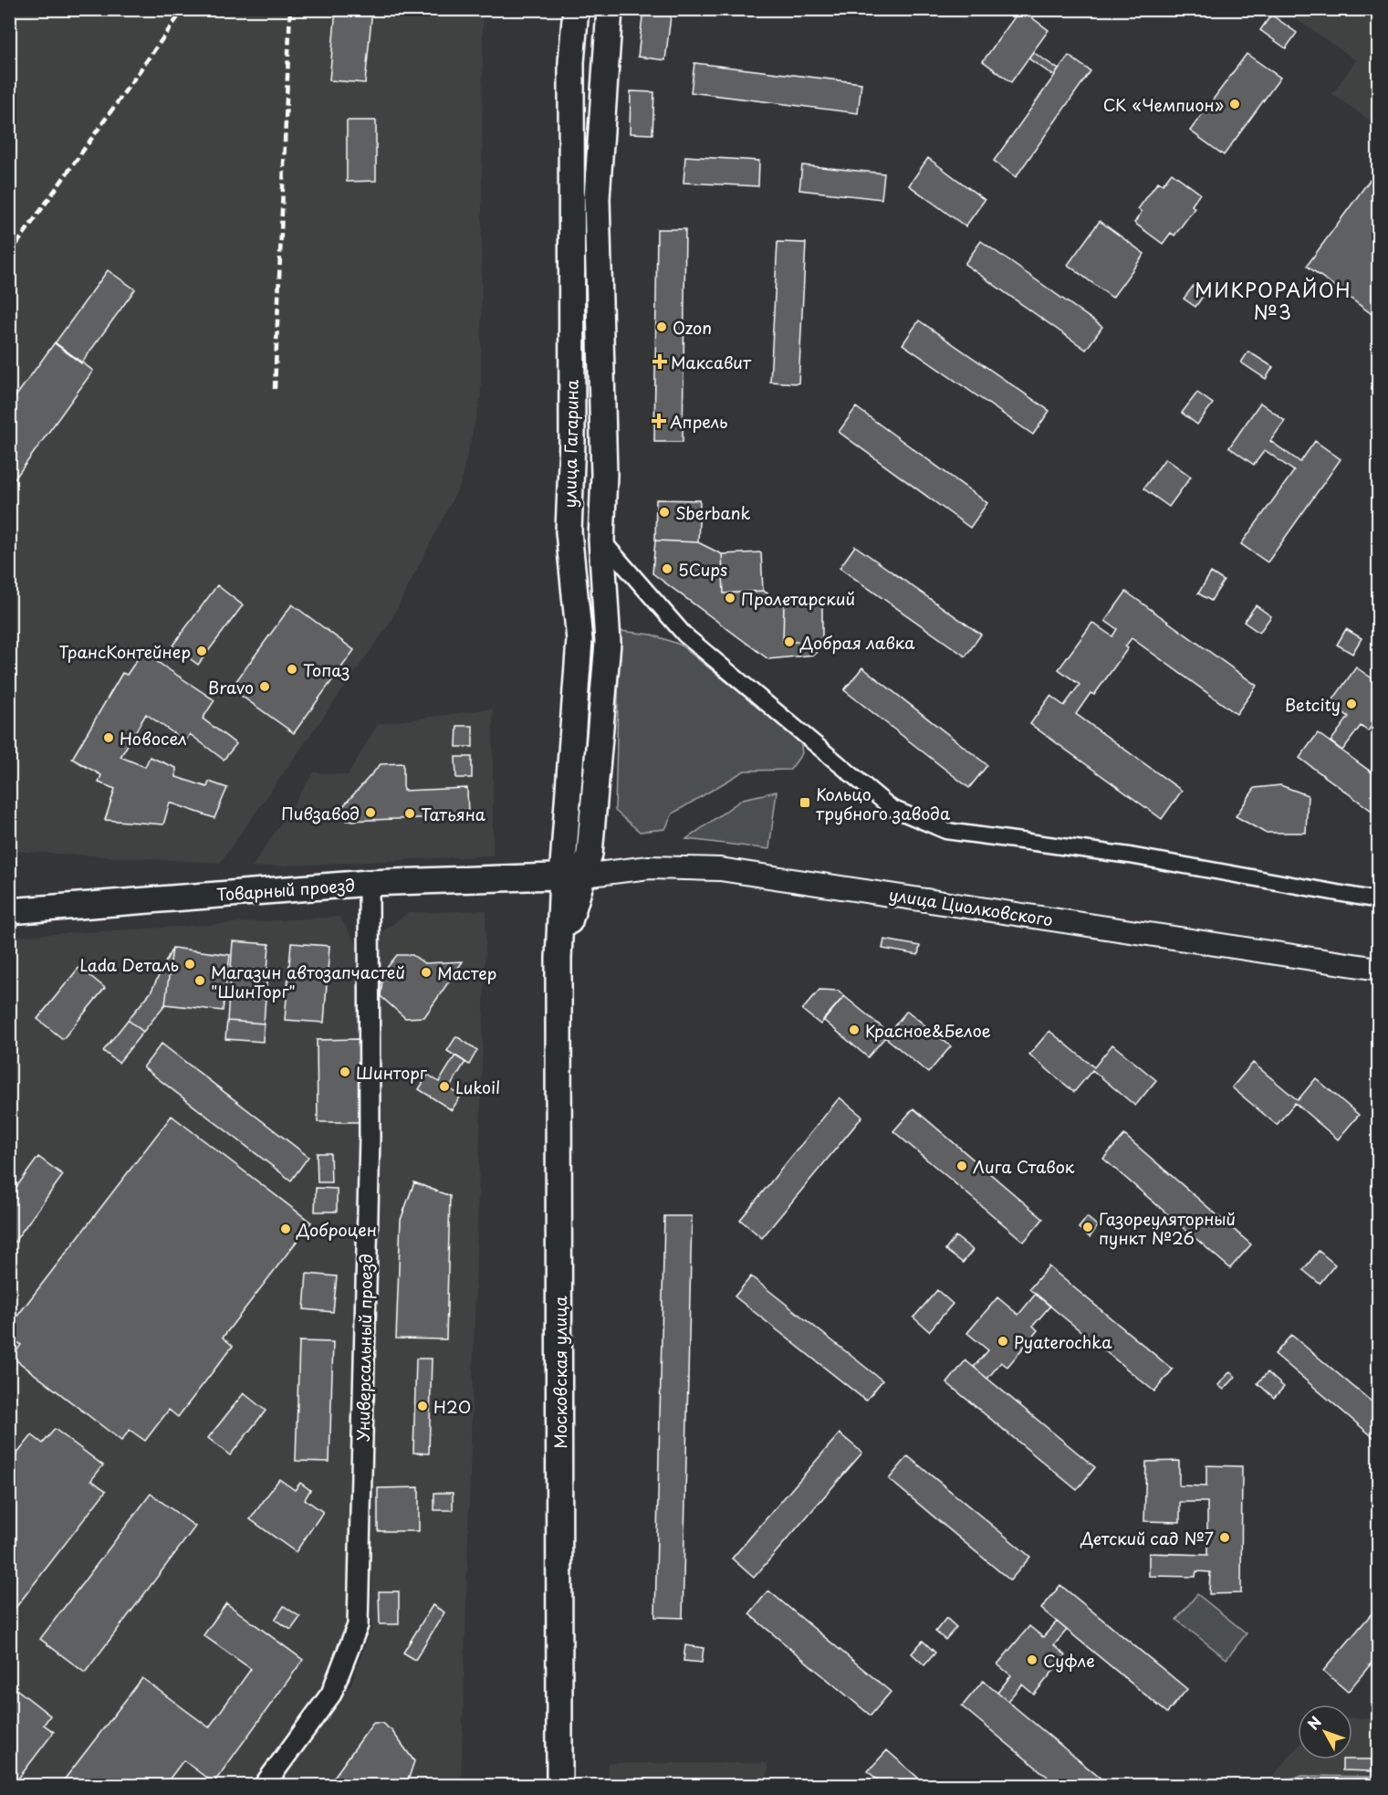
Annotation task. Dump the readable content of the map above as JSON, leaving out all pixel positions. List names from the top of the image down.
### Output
{
  "streets": {
    "main road": [
      "улица Гагарина",
      "Товарный проезд",
      "улица Циолковского",
      "Московская улица"
    ],
    "street": ["Универсальный проезд"]
  },
  "crossings": [
    ["улица Гагарина", "Товарный проезд"],
    ["улица Гагарина", "улица Циолковского"],
    ["улица Гагарина", "Московская улица"],
    ["Товарный проезд", "улица Циолковского"],
    ["Товарный проезд", "Универсальный проезд"],
    ["Товарный проезд", "Московская улица"],
    ["улица Циолковского", "Московская улица"]
  ],
  "districts": ["МИКРОРАЙОН №3"],
  "places": {
    "other": [
      "СК «Чемпион»",
      "Ozon",
      "Sberbank",
      "5Cups",
      "Пролетарский",
      "Добрая лавка",
      "ТрансКонтейнер",
      "Топаз",
      "Bravo",
      "Betcity",
      "Новосел",
      "Пивзавод",
      "Татьяна",
      "Lada Dеталь",
      "Мастер",
      "Магазин автозапчастей \"ШинТорг\"",
      "Красное&Белое",
      "Шинторг",
      "Lukoil",
      "Лига Ставок",
      "Газореуляторный пункт №26",
      "Доброцен",
      "Pyaterochka",
      "Н2О",
      "Детский сад №7",
      "Суфле"
    ],
    "health": ["Максавит", "Апрель"],
    "transit": ["Кольцо трубного завода"]
  },
  "north": "top left"
}
